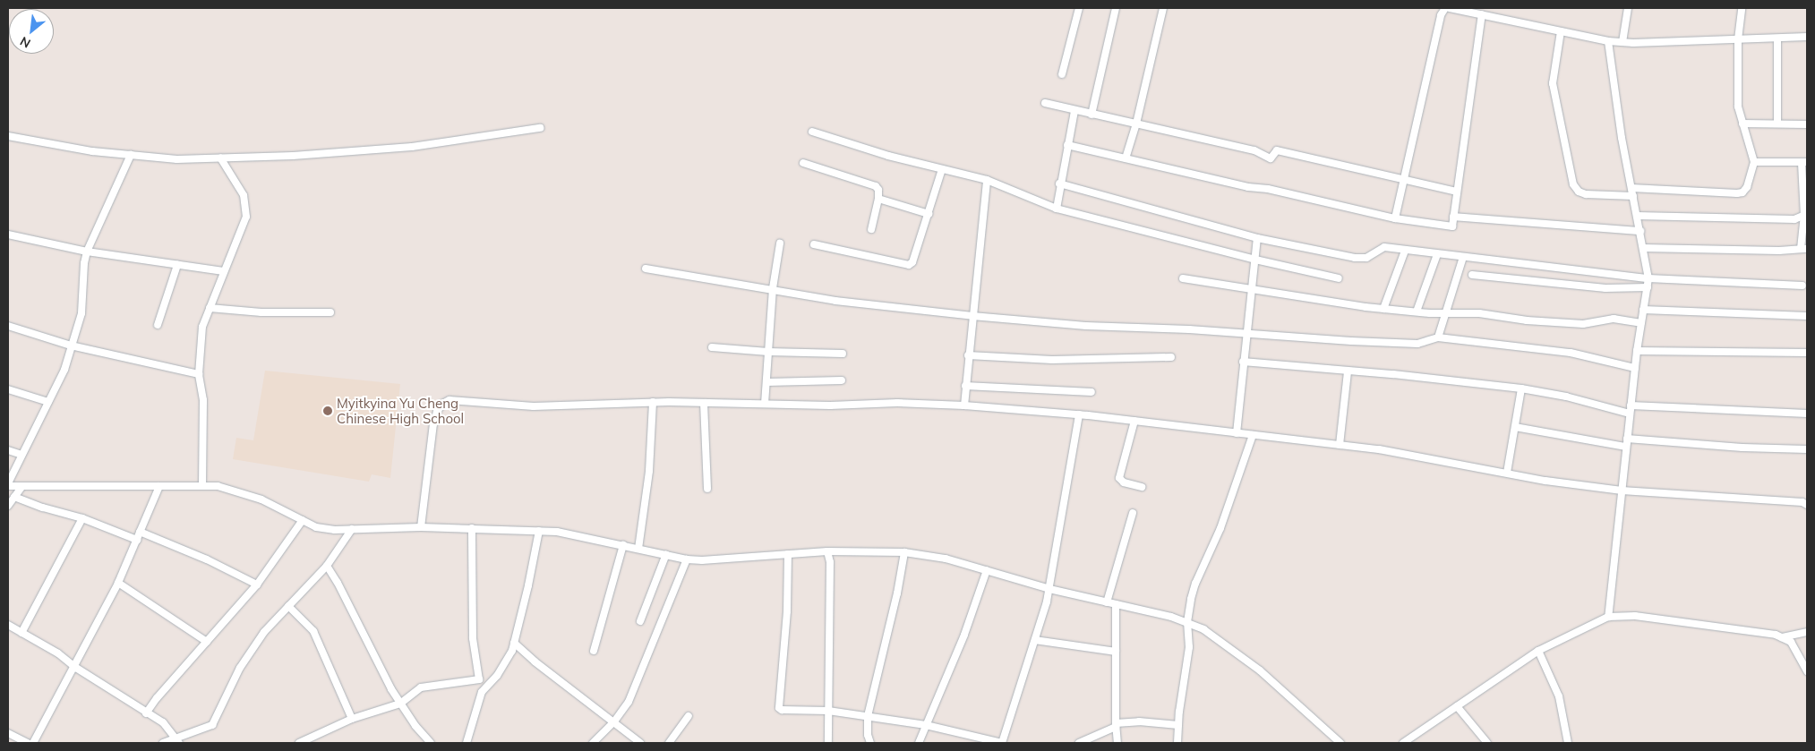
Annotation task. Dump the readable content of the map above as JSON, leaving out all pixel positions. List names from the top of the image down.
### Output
{
  "places": ["Myitkyina Yu Cheng Chinese High School"],
  "north": "bottom left"
}
